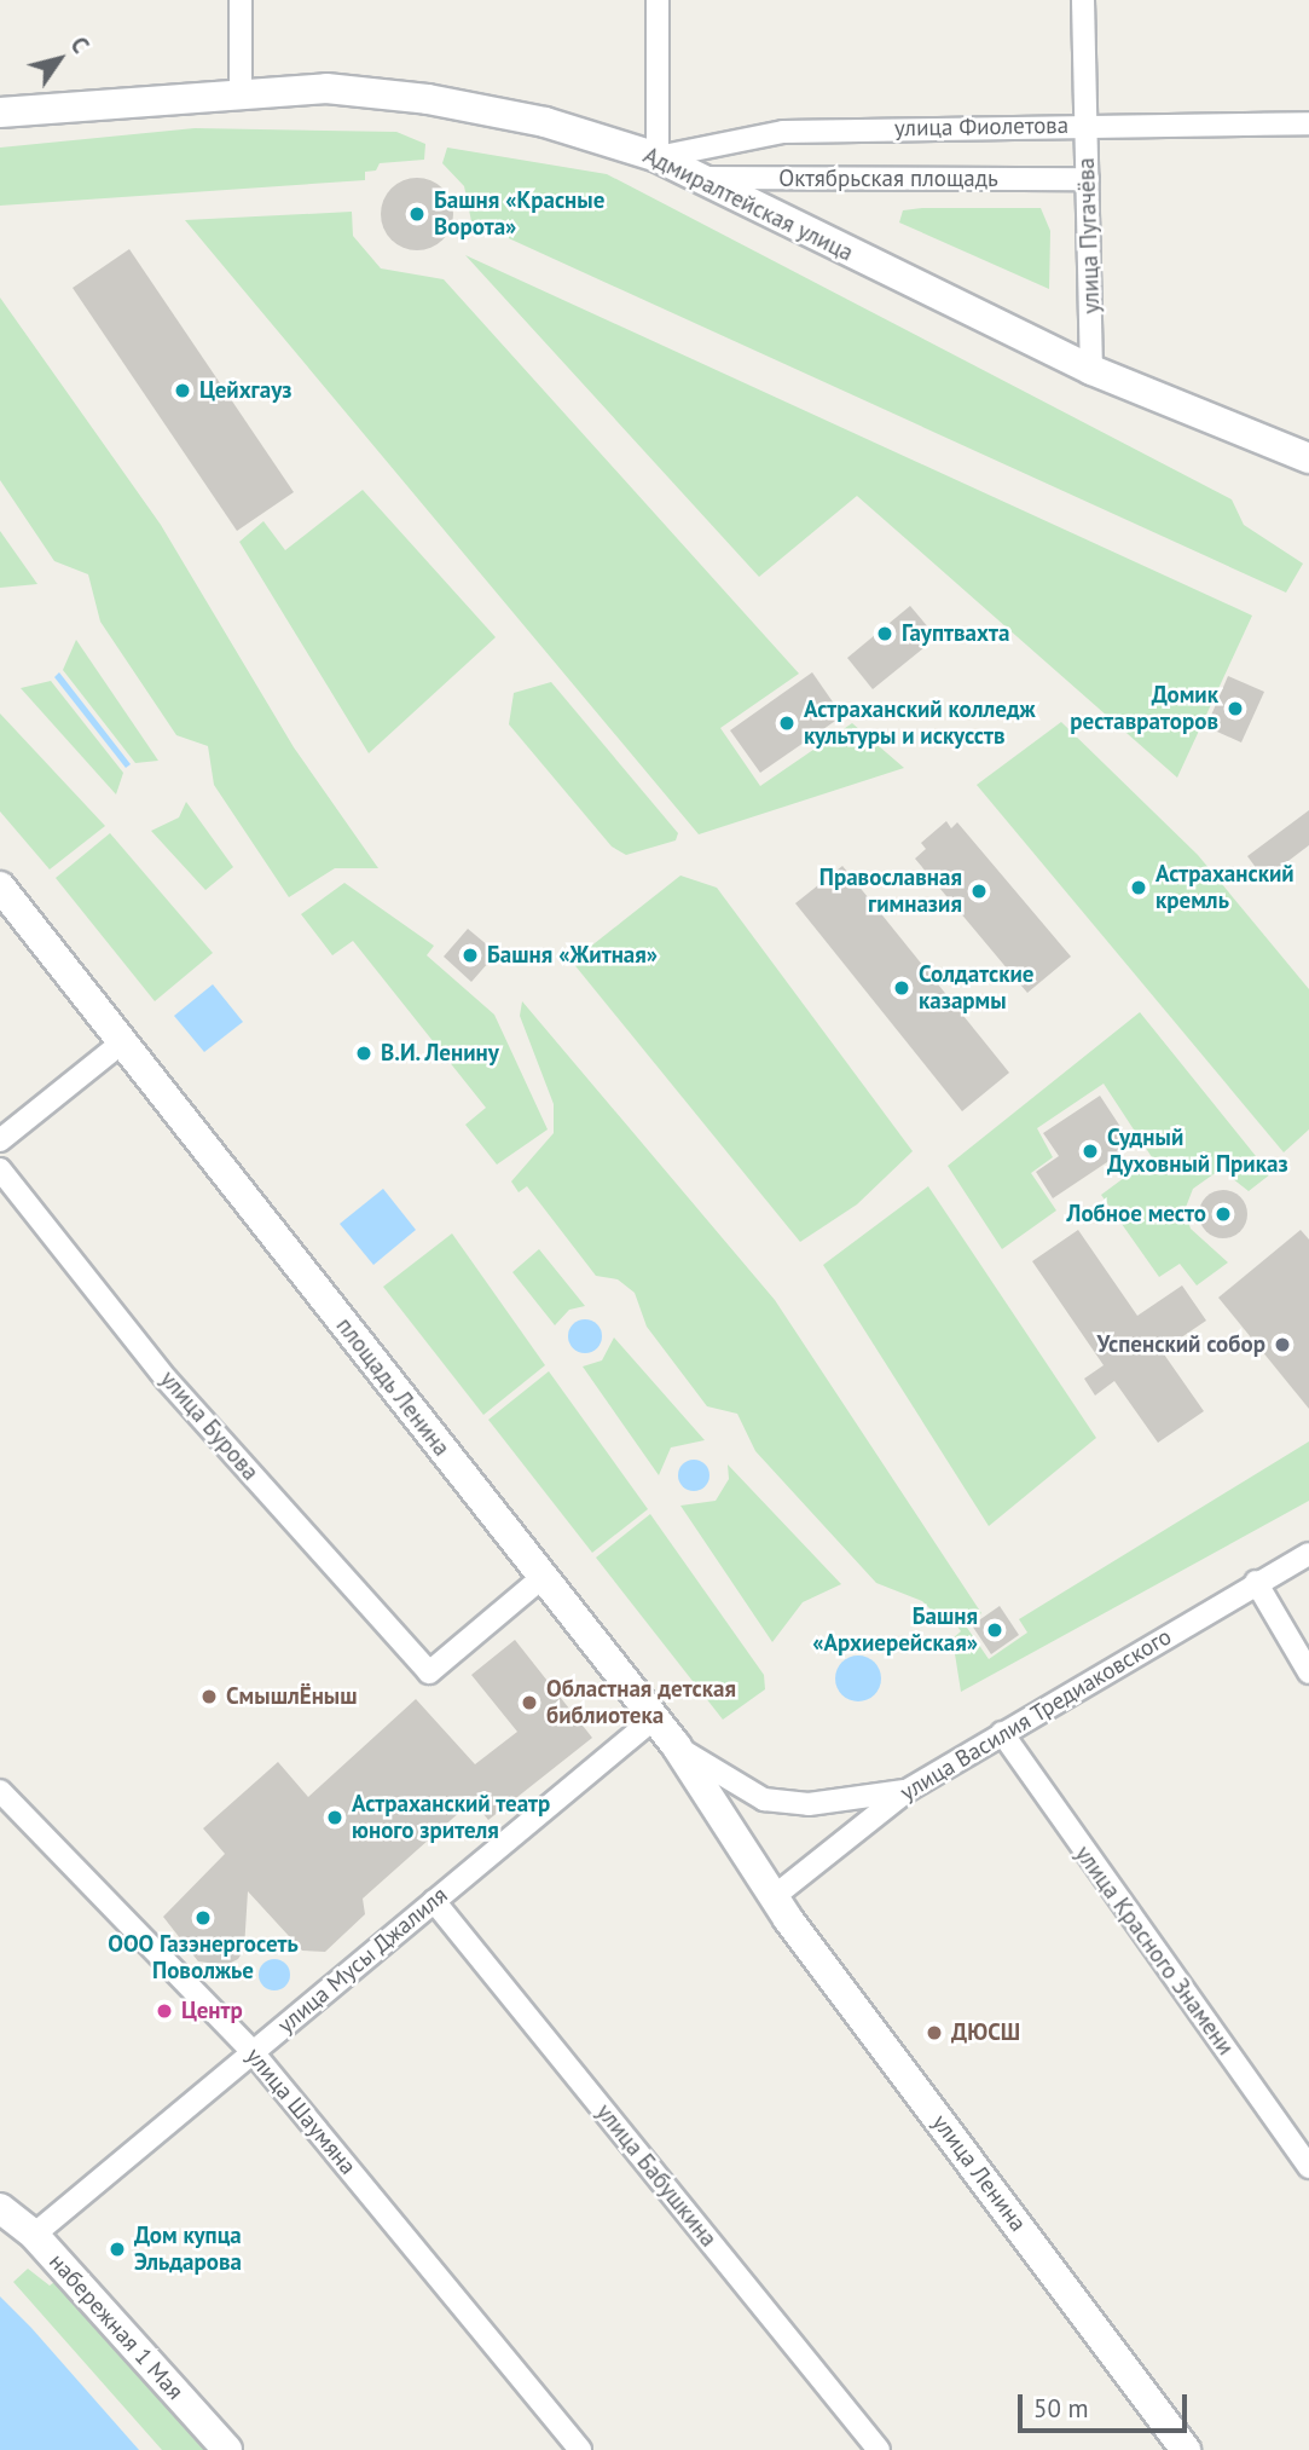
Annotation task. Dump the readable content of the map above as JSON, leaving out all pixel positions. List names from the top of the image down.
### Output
{
  "streets": {
    "main road": [
      "Адмиралтейская улица",
      "площадь Ленина",
      "улица Ленина",
      "набережная 1 Мая"
    ],
    "street": [
      "улица Фиолетова",
      "Октябрьская площадь",
      "улица Пугачёва",
      "улица Бурова",
      "улица Василия Тредиаковского",
      "улица Красного Знамени",
      "улица Мусы Джалиля",
      "улица Шаумяна",
      "улица Бабушкина"
    ]
  },
  "crossings": [
    ["улица Фиолетова", "Адмиралтейская улица"],
    ["улица Фиолетова", "улица Пугачёва"],
    ["Октябрьская площадь", "Адмиралтейская улица"],
    ["Октябрьская площадь", "улица Пугачёва"],
    ["Адмиралтейская улица", "улица Пугачёва"],
    ["площадь Ленина", "улица Бурова"],
    ["площадь Ленина", "улица Василия Тредиаковского"],
    ["площадь Ленина", "улица Мусы Джалиля"],
    ["площадь Ленина", "улица Ленина"],
    ["улица Василия Тредиаковского", "улица Красного Знамени"],
    ["улица Василия Тредиаковского", "улица Ленина"],
    ["улица Мусы Джалиля", "улица Шаумяна"],
    ["улица Мусы Джалиля", "улица Бабушкина"],
    ["улица Мусы Джалиля", "набережная 1 Мая"]
  ],
  "places": [
    "Башня «Красные Ворота»",
    "Цейхгауз",
    "Гауптвахта",
    "Домик реставраторов",
    "Астраханский колледж культуры и искусств",
    "Астраханский кремль",
    "Православная гимназия",
    "Башня «Житная»",
    "Солдатские казармы",
    "В.И. Ленину",
    "Судный Духовный Приказ",
    "Лобное место",
    "Успенский собор",
    "Башня «Архиерейская»",
    "СмышлЁныш",
    "Областная детская библиотека",
    "Астраханский театр юного зрителя",
    "ООО Газэнергосеть Поволжье",
    "Центр",
    "ДЮСШ",
    "Дом купца Эльдарова"
  ],
  "scale_bar": "50 m",
  "north": "top right"
}
